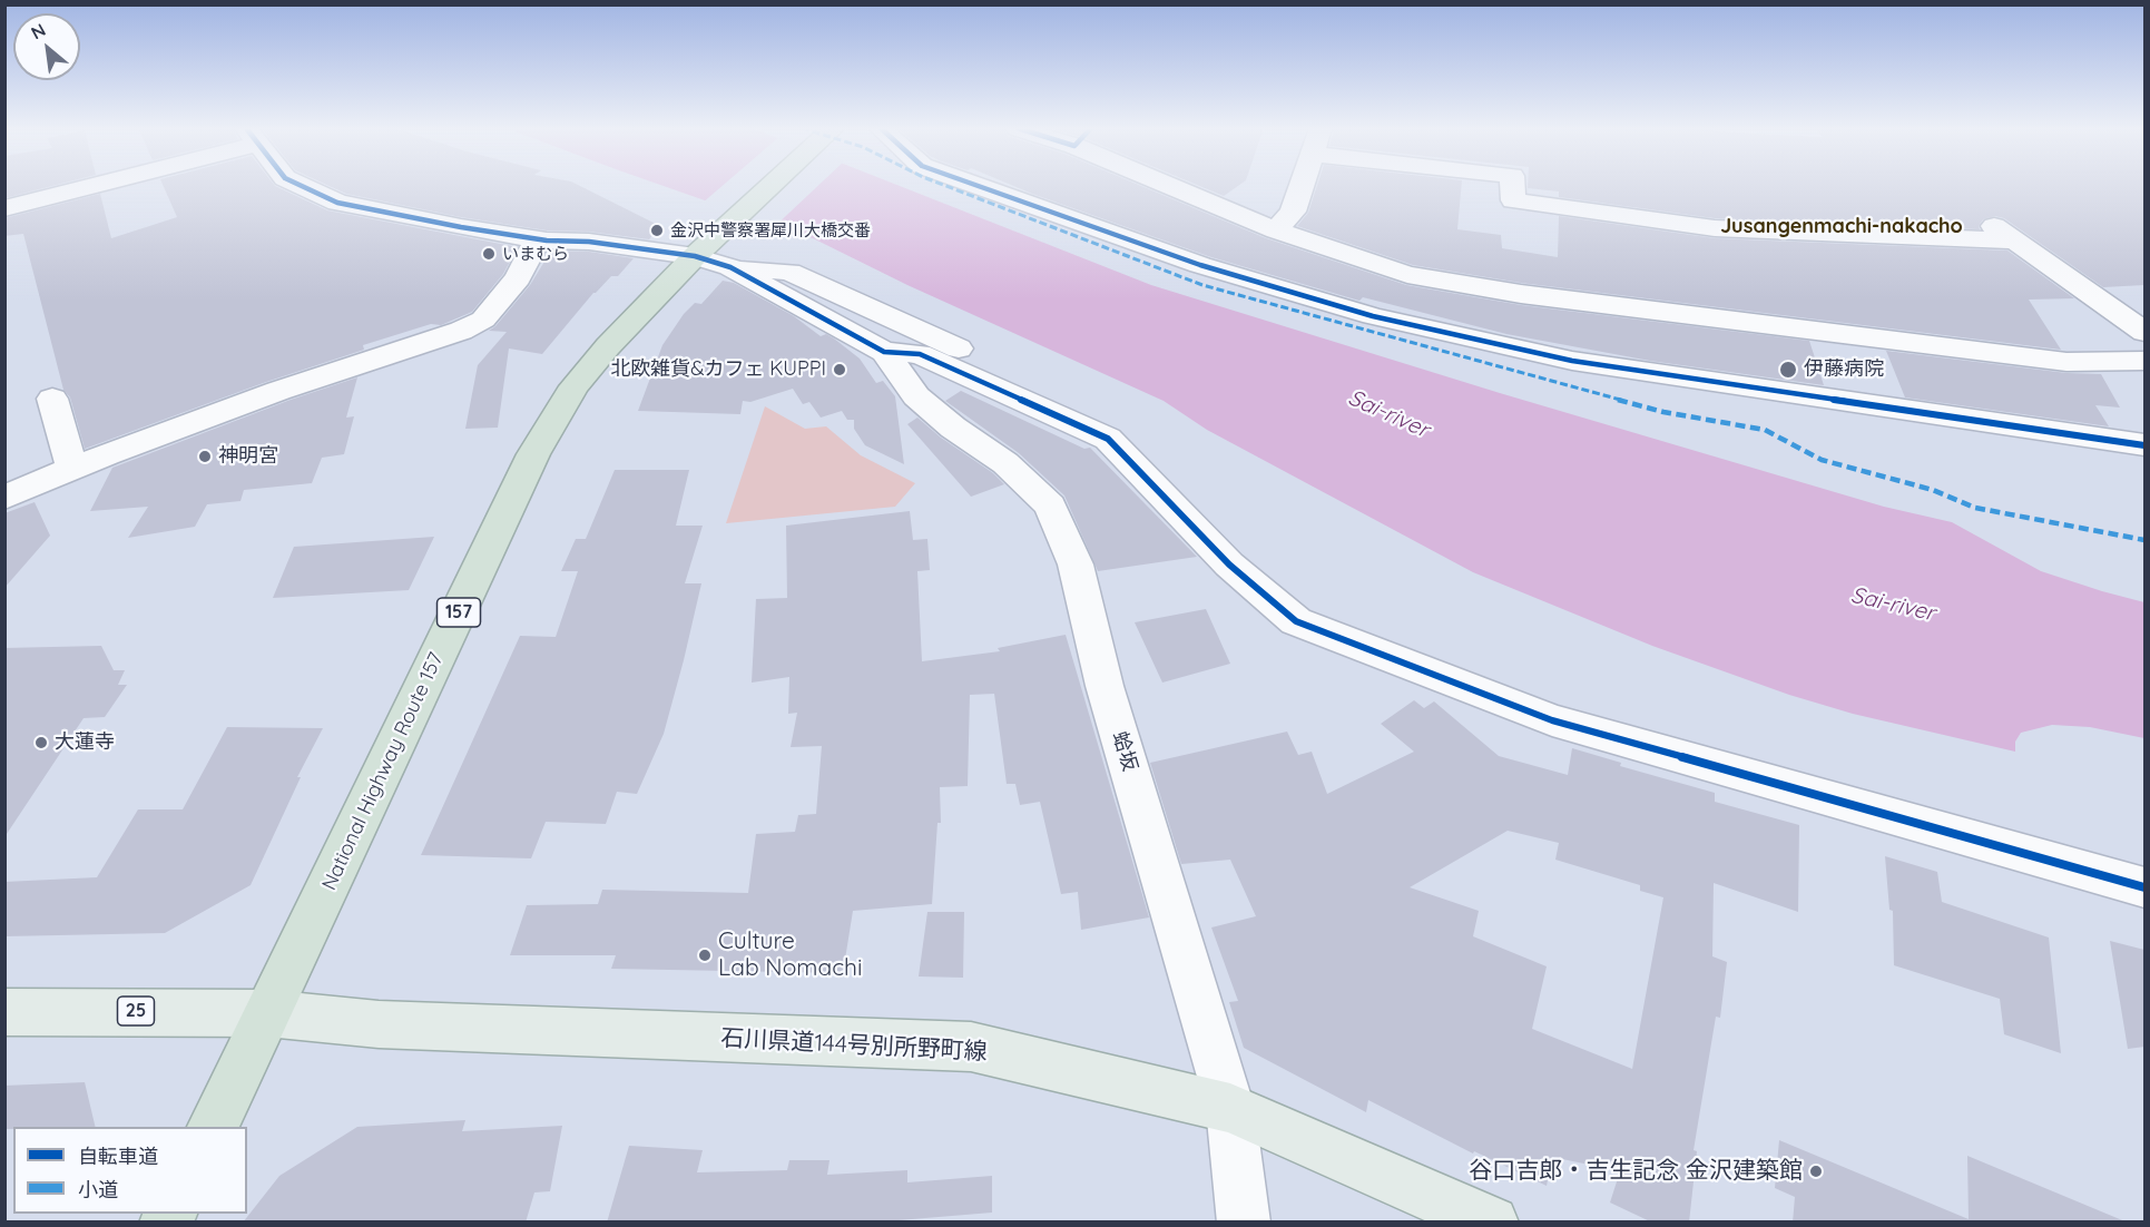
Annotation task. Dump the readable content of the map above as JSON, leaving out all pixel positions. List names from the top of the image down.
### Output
{
  "streets": {
    "highway": ["157", "National Highway Route 157"],
    "main road": ["25", "石川県道144号別所野町線"],
    "street": ["蛤坂"]
  },
  "crossings": [
    ["蛤坂", "石川県道144号別所野町線"],
    ["National Highway Route 157", "25"],
    ["National Highway Route 157", "石川県道144号別所野町線"],
    ["25", "石川県道144号別所野町線"]
  ],
  "districts": ["Jusangenmachi-nakacho"],
  "water": ["Sai-river"],
  "places": [
    "金沢中警察署犀川大橋交番",
    "いまむら",
    "北欧雑貨&カフェ KUPPI",
    "伊藤病院",
    "神明宮",
    "大蓮寺",
    "Culture Lab Nomachi",
    "谷口吉郎・吉生記念 金沢建築館"
  ],
  "legend": ["自転車道", "小道"],
  "north": "top left"
}
